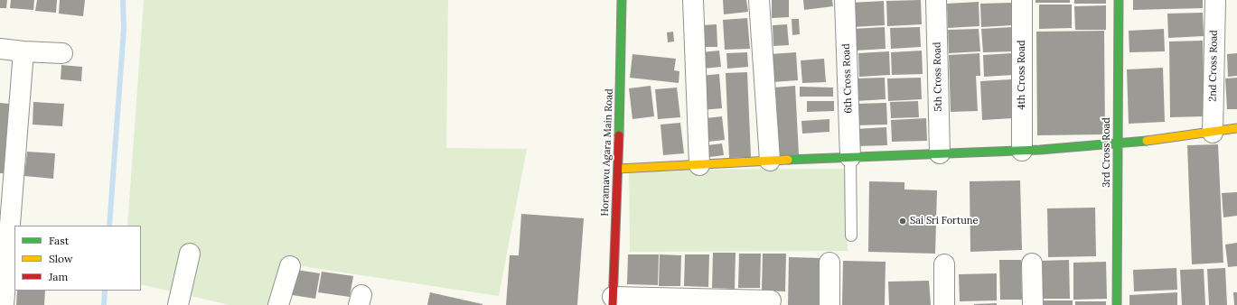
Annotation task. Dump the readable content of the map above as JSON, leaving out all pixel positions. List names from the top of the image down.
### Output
{
  "streets": {
    "street": [
      "2nd Cross Road",
      "4th Cross Road",
      "5th Cross Road",
      "6th Cross Road",
      "Horamavu Agara Main Road",
      "3rd Cross Road"
    ]
  },
  "places": ["Sai Sri Fortune"],
  "legend": ["Fast", "Slow", "Jam"]
}
